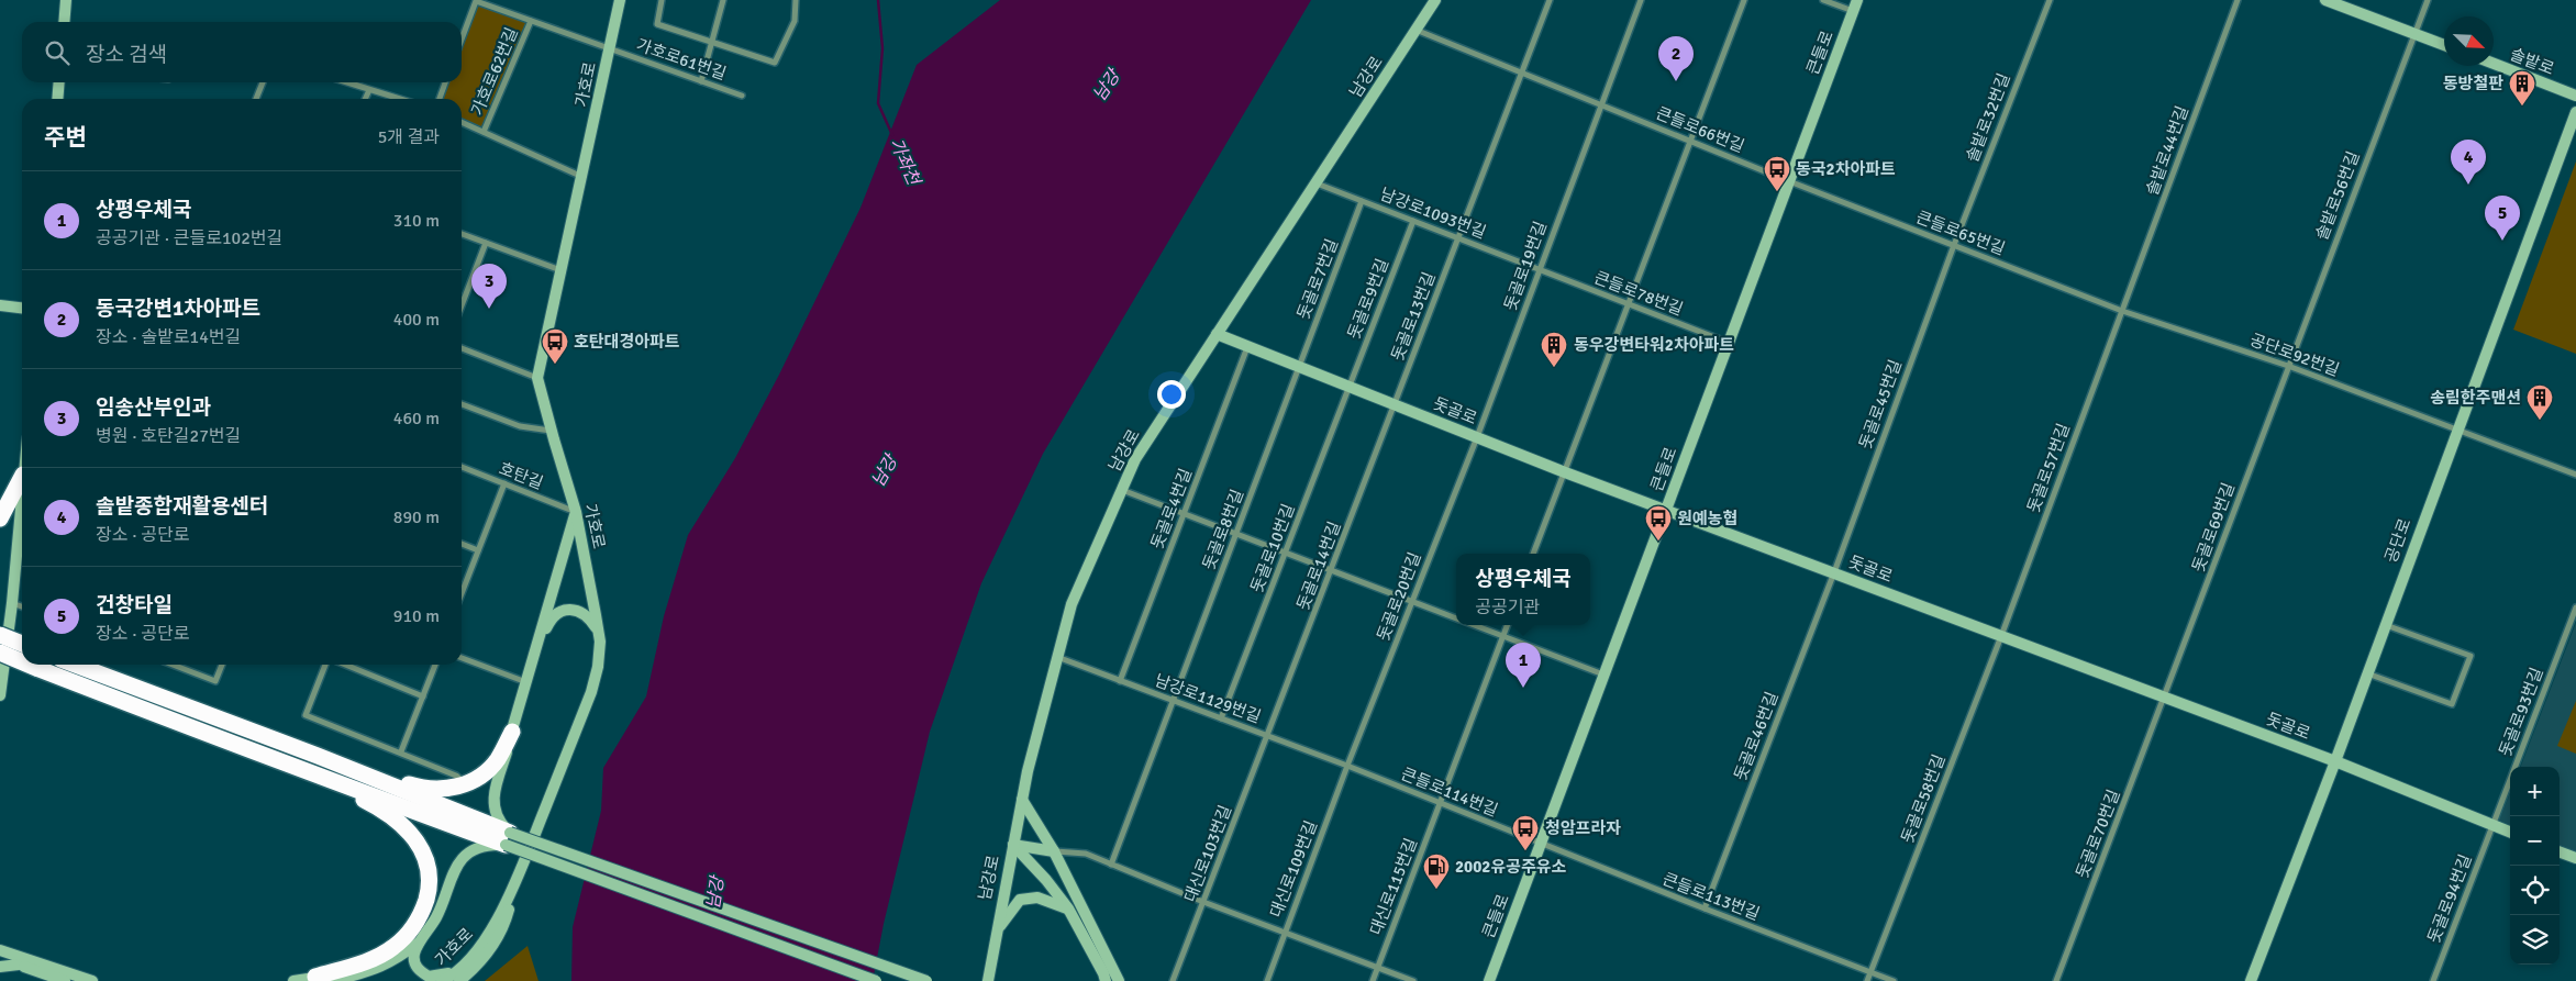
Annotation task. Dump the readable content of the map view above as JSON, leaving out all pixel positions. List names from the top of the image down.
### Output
{
  "streets": {
    "street": [
      "큰들로",
      "가호로61번길",
      "솔밭로",
      "가호로62번길",
      "남강로",
      "가호로",
      "솔밭로32번길",
      "큰들로66번길",
      "솔밭로44번길",
      "솔밭로56번길",
      "남강로1093번길",
      "큰들로65번길",
      "돗골로19번길",
      "돗골로7번길",
      "큰들로78번길",
      "돗골로9번길",
      "돗골로13번길",
      "공단로92번길",
      "돗골로45번길",
      "돗골로",
      "돗골로57번길",
      "호탄길",
      "돗골로4번길",
      "돗골로69번길",
      "돗골로8번길",
      "공단로",
      "돗골로10번길",
      "돗골로14번길",
      "돗골로20번길",
      "남강로1129번길",
      "돗골로93번길",
      "돗골로46번길",
      "큰들로114번길",
      "돗골로58번길",
      "돗골로70번길",
      "대신로103번길",
      "대신로109번길",
      "대신로115번길",
      "큰들로113번길",
      "돗골로94번길"
    ]
  },
  "crossings": [
    ["큰들로", "큰들로66번길"],
    ["큰들로", "큰들로65번길"],
    ["큰들로", "큰들로78번길"],
    ["큰들로", "돗골로"],
    ["큰들로", "큰들로114번길"],
    ["큰들로", "큰들로113번길"],
    ["가호로61번길", "가호로62번길"],
    ["가호로61번길", "가호로"],
    ["가호로62번길", "가호로"],
    ["남강로", "큰들로66번길"],
    ["남강로", "남강로1093번길"],
    ["남강로", "돗골로"],
    ["남강로", "남강로1129번길"],
    ["가호로", "호탄길"],
    ["솔밭로32번길", "큰들로65번길"],
    ["솔밭로32번길", "돗골로45번길"],
    ["큰들로66번길", "큰들로65번길"],
    ["큰들로66번길", "돗골로19번길"],
    ["큰들로66번길", "돗골로13번길"],
    ["솔밭로44번길", "큰들로65번길"],
    ["솔밭로44번길", "공단로92번길"],
    ["솔밭로44번길", "돗골로57번길"],
    ["솔밭로56번길", "공단로92번길"],
    ["솔밭로56번길", "돗골로69번길"],
    ["남강로1093번길", "돗골로19번길"],
    ["남강로1093번길", "돗골로7번길"],
    ["남강로1093번길", "큰들로78번길"],
    ["남강로1093번길", "돗골로9번길"],
    ["남강로1093번길", "돗골로13번길"],
    ["큰들로65번길", "공단로92번길"],
    ["큰들로65번길", "돗골로45번길"],
    ["큰들로65번길", "돗골로57번길"],
    ["돗골로19번길", "큰들로78번길"],
    ["돗골로19번길", "돗골로"],
    ["돗골로19번길", "돗골로20번길"],
    ["돗골로7번길", "돗골로"],
    ["돗골로7번길", "돗골로8번길"],
    ["돗골로9번길", "돗골로"],
    ["돗골로9번길", "돗골로10번길"],
    ["돗골로13번길", "돗골로"],
    ["돗골로13번길", "돗골로14번길"],
    ["공단로92번길", "돗골로57번길"],
    ["공단로92번길", "돗골로69번길"],
    ["공단로92번길", "공단로"],
    ["돗골로45번길", "돗골로"],
    ["돗골로45번길", "돗골로46번길"],
    ["돗골로", "돗골로57번길"],
    ["돗골로", "돗골로4번길"],
    ["돗골로", "돗골로69번길"],
    ["돗골로", "돗골로8번길"],
    ["돗골로", "공단로"],
    ["돗골로", "돗골로10번길"],
    ["돗골로", "돗골로14번길"],
    ["돗골로", "돗골로20번길"],
    ["돗골로", "돗골로93번길"],
    ["돗골로", "돗골로46번길"],
    ["돗골로", "돗골로58번길"],
    ["돗골로", "돗골로70번길"],
    ["돗골로", "돗골로94번길"],
    ["돗골로57번길", "돗골로58번길"],
    ["돗골로4번길", "남강로1129번길"],
    ["돗골로69번길", "돗골로70번길"],
    ["돗골로8번길", "남강로1129번길"],
    ["돗골로10번길", "남강로1129번길"],
    ["돗골로14번길", "남강로1129번길"],
    ["돗골로14번길", "대신로103번길"],
    ["돗골로20번길", "남강로1129번길"],
    ["돗골로20번길", "큰들로114번길"],
    ["돗골로20번길", "대신로109번길"],
    ["남강로1129번길", "큰들로114번길"],
    ["남강로1129번길", "대신로103번길"],
    ["남강로1129번길", "대신로109번길"],
    ["돗골로93번길", "돗골로94번길"],
    ["돗골로46번길", "큰들로113번길"],
    ["큰들로114번길", "대신로109번길"],
    ["큰들로114번길", "대신로115번길"],
    ["큰들로114번길", "큰들로113번길"],
    ["돗골로58번길", "큰들로113번길"]
  ],
  "water": ["남강", "가좌천"],
  "places": {
    "building": ["동방철판", "동우강변타워2차아파트", "송림한주맨션"],
    "bus stop": [
      "동국2차아파트",
      "호탄대경아파트",
      "원예농협",
      "청암프라자"
    ],
    "fuel station": ["2002유공주유소"]
  },
  "north": "bottom right",
  "page": {
    "search": "장소 검색",
    "pins": [
      "2",
      "4",
      "5",
      "3",
      "1"
    ],
    "heading": ["주변", "5개 결과"],
    "list": [
      {
        "mark": "1",
        "name": "상평우체국",
        "note": "공공기관 · 큰들로102번길",
        "value": "310 m"
      },
      {
        "mark": "2",
        "name": "동국강변1차아파트",
        "note": "장소 · 솔밭로14번길",
        "value": "400 m"
      },
      {
        "mark": "3",
        "name": "임송산부인과",
        "note": "병원 · 호탄길27번길",
        "value": "460 m"
      },
      {
        "mark": "4",
        "name": "솔밭종합재활용센터",
        "note": "장소 · 공단로",
        "value": "890 m"
      },
      {
        "mark": "5",
        "name": "건창타일",
        "note": "장소 · 공단로",
        "value": "910 m"
      }
    ],
    "popup": ["상평우체국", "공공기관"],
    "map_buttons": ["+", "−"]
  }
}
